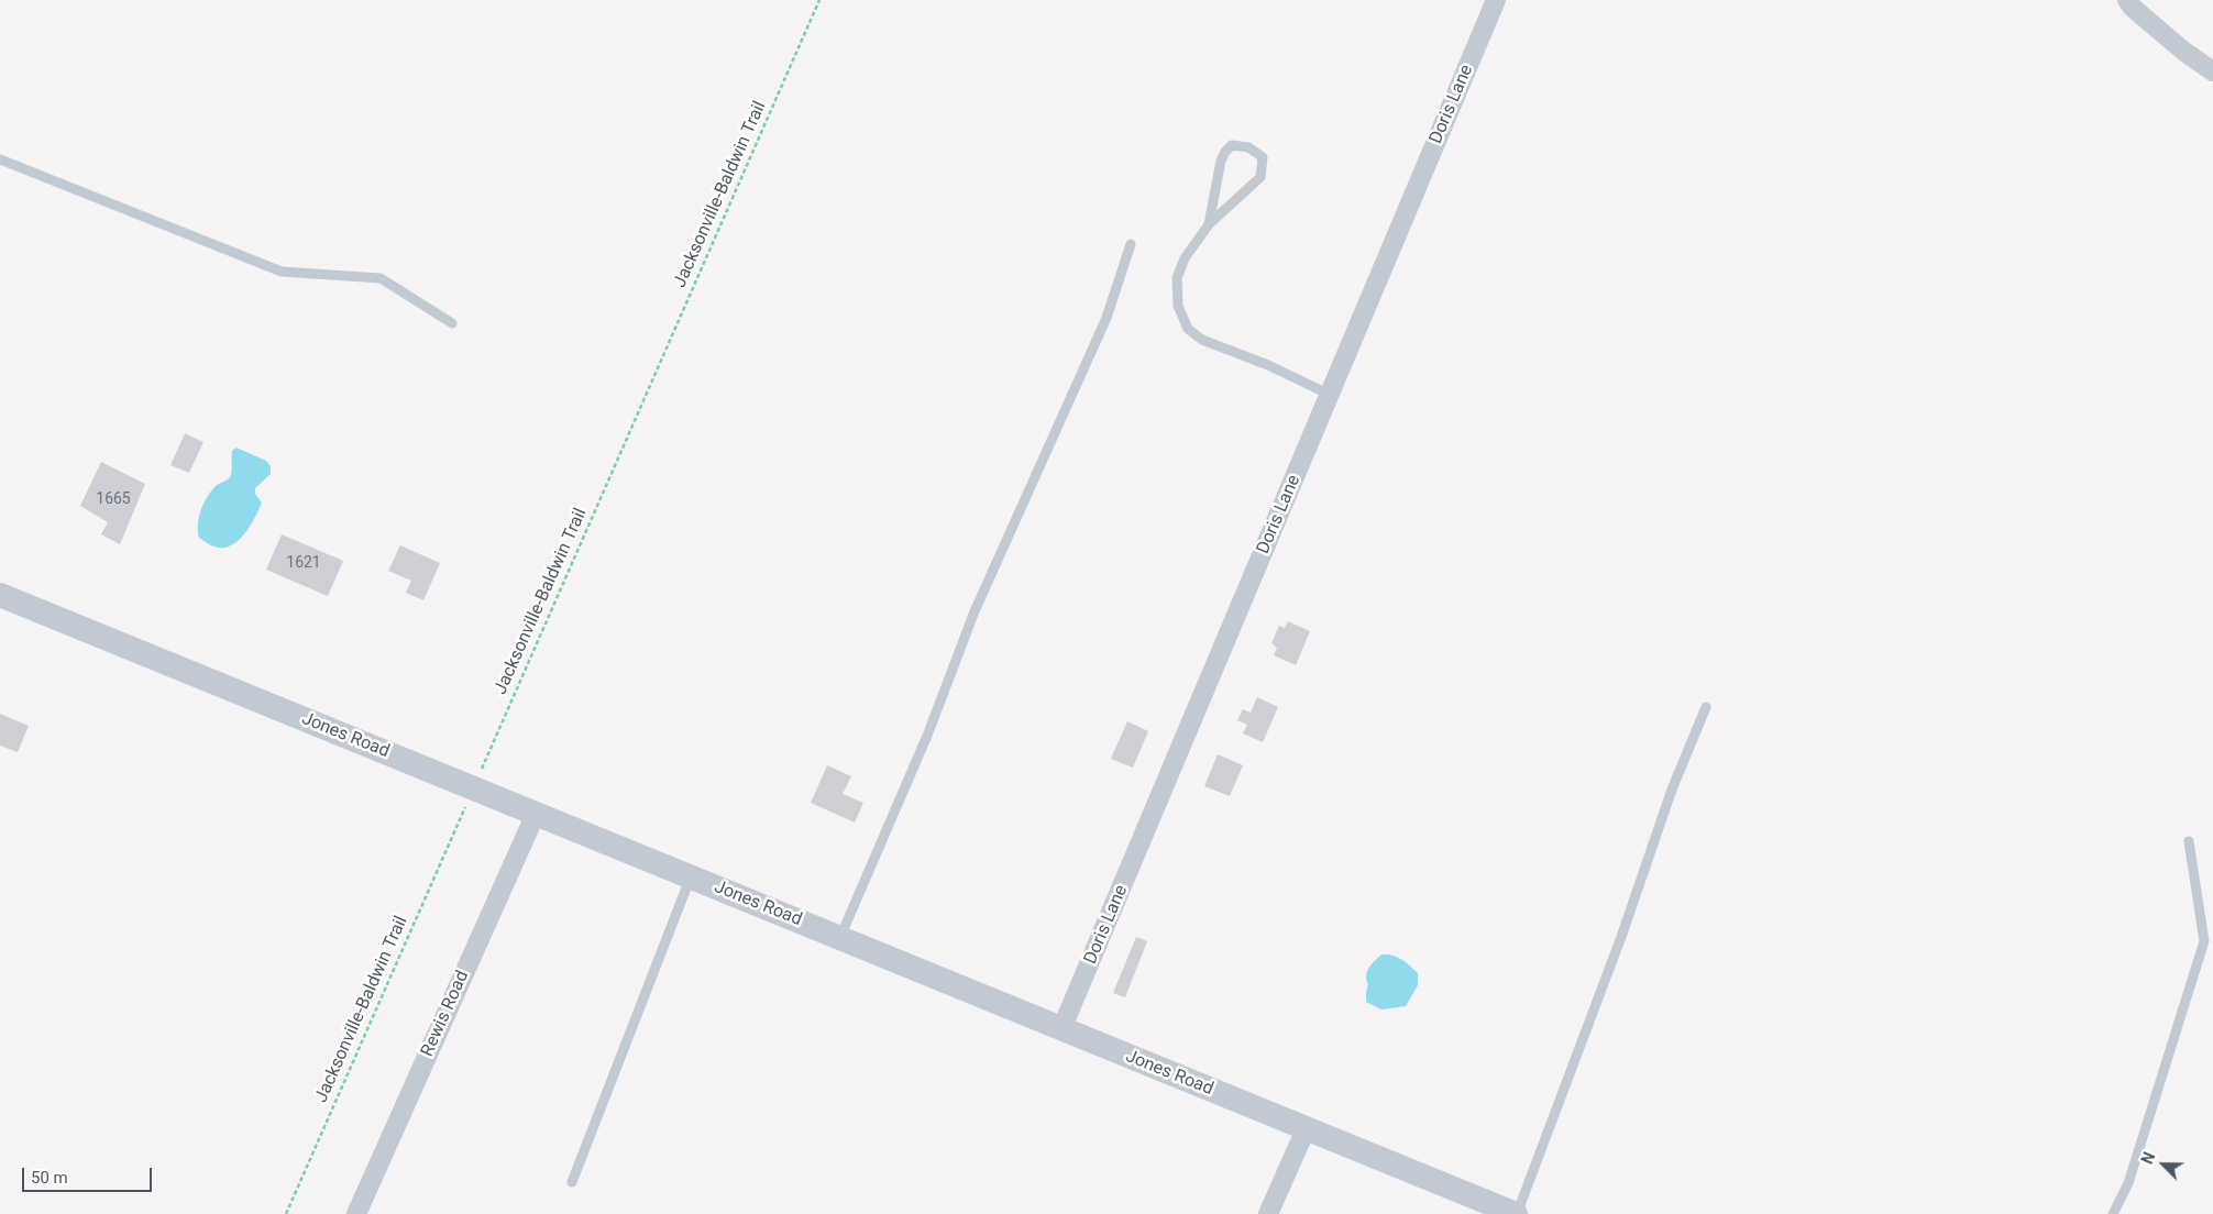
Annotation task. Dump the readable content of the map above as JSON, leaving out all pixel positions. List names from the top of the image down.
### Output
{
  "streets": {
    "street": ["Doris Lane", "Jones Road", "Rewis Road"],
    "path": ["Jacksonville-Baldwin Trail"]
  },
  "crossings": [
    ["Doris Lane", "Jones Road"],
    ["Jacksonville-Baldwin Trail", "Jones Road"],
    ["Jones Road", "Rewis Road"]
  ],
  "house_numbers": ["1665", "1621"],
  "scale_bar": "50 m",
  "north": "top left"
}
